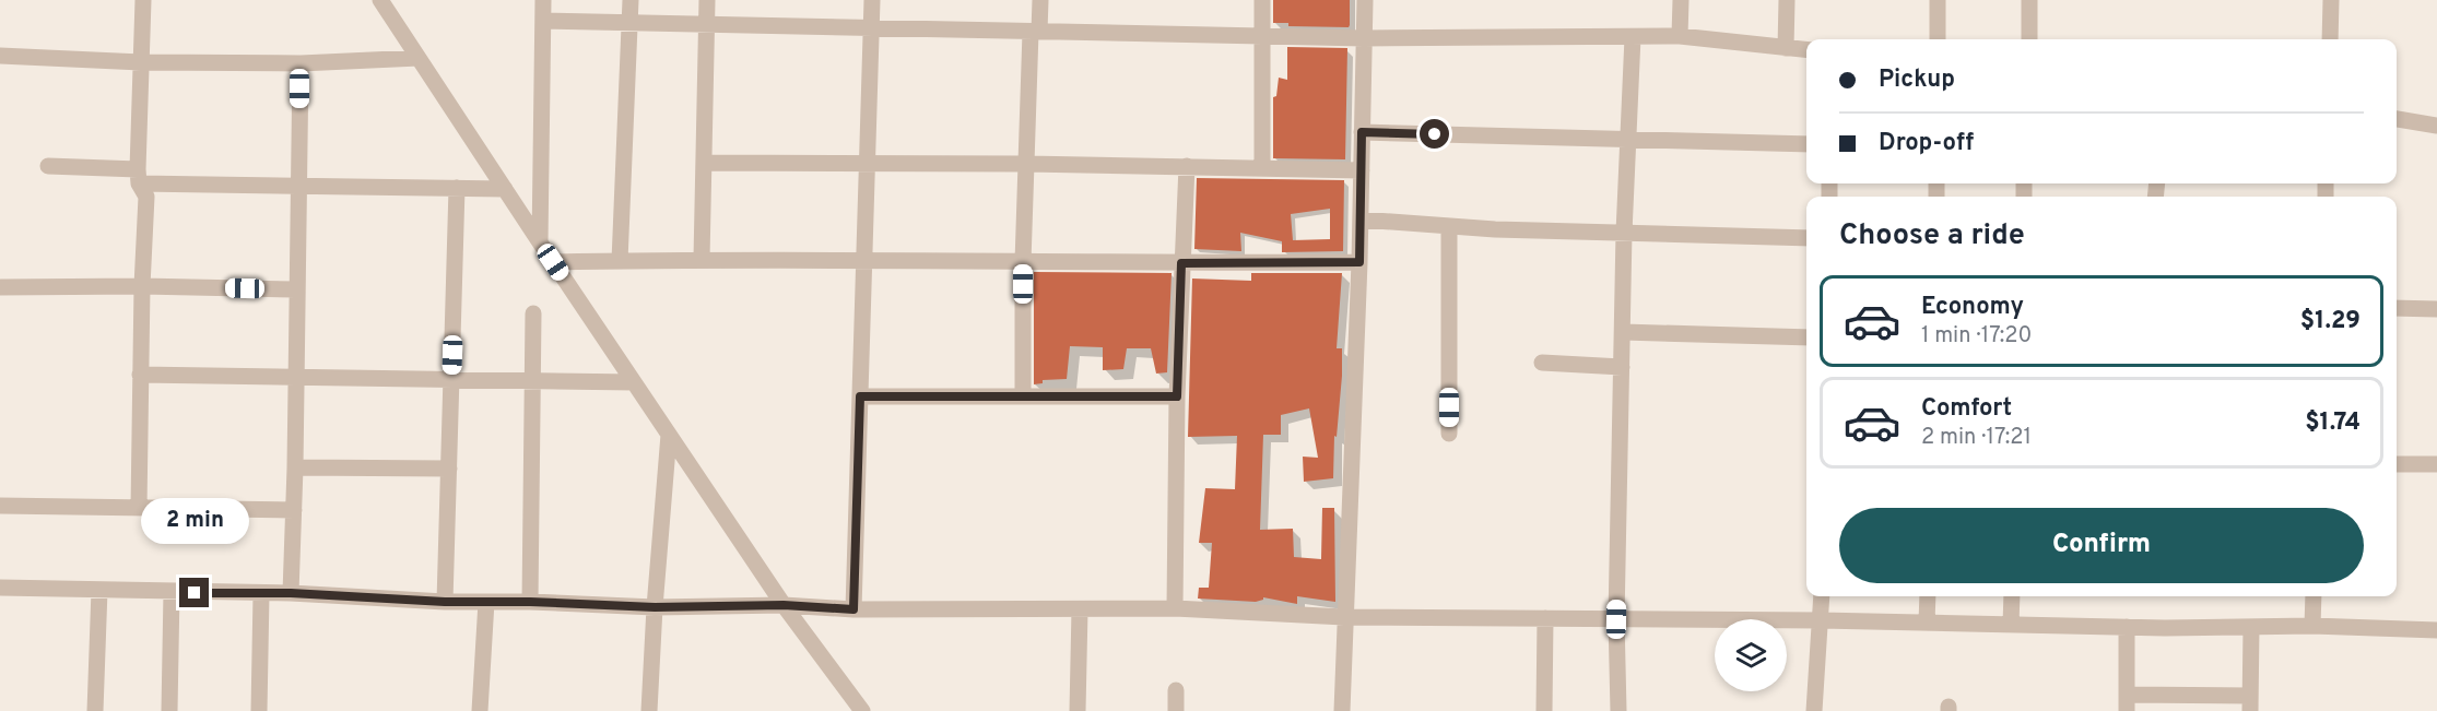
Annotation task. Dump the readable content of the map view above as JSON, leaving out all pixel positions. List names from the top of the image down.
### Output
{
  "page": {
    "banner": ["Pickup", "Drop-off"],
    "heading": "Choose a ride",
    "list": [
      {
        "name": "Economy",
        "note": "1 min · 17:20",
        "value": "$1.29"
      },
      {
        "name": "Comfort",
        "note": "2 min · 17:21",
        "value": "$1.74"
      }
    ],
    "buttons": "Confirm",
    "bubble": "2 min"
  }
}
